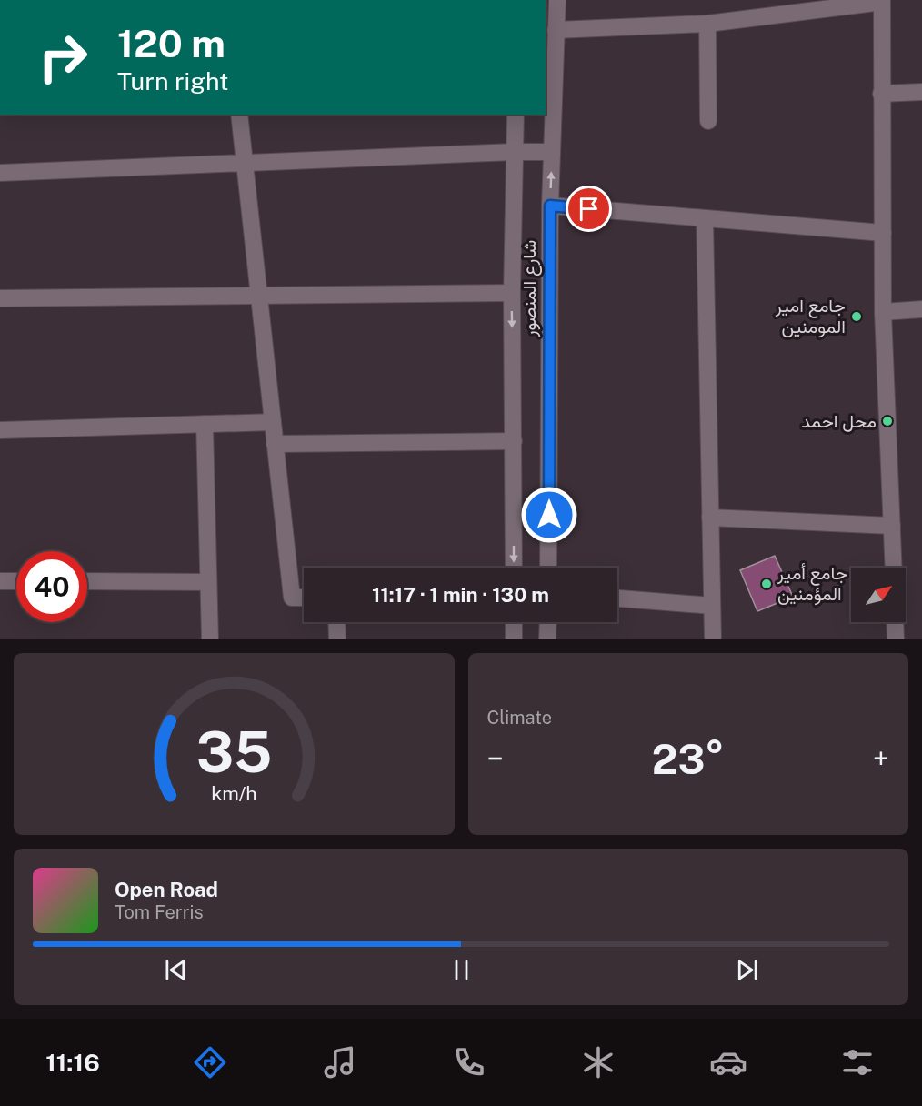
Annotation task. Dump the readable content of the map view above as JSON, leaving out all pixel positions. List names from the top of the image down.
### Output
{
  "streets": {
    "street": ["شارع المنصور"]
  },
  "places": ["جامع امير المومنين", "محل احمد", "جامع أمير المؤمنين"],
  "north": "top right",
  "page": {
    "turn": ["120 m", "Turn right"],
    "limit": "40",
    "trip": "11:17 · 1 min · 130 m",
    "tile": "Climate",
    "heat": ["−", "23°", "+"],
    "song": ["Open Road", "Tom Ferris"],
    "tabs": "11:16",
    "gauge": ["35", "km/h"]
  }
}
